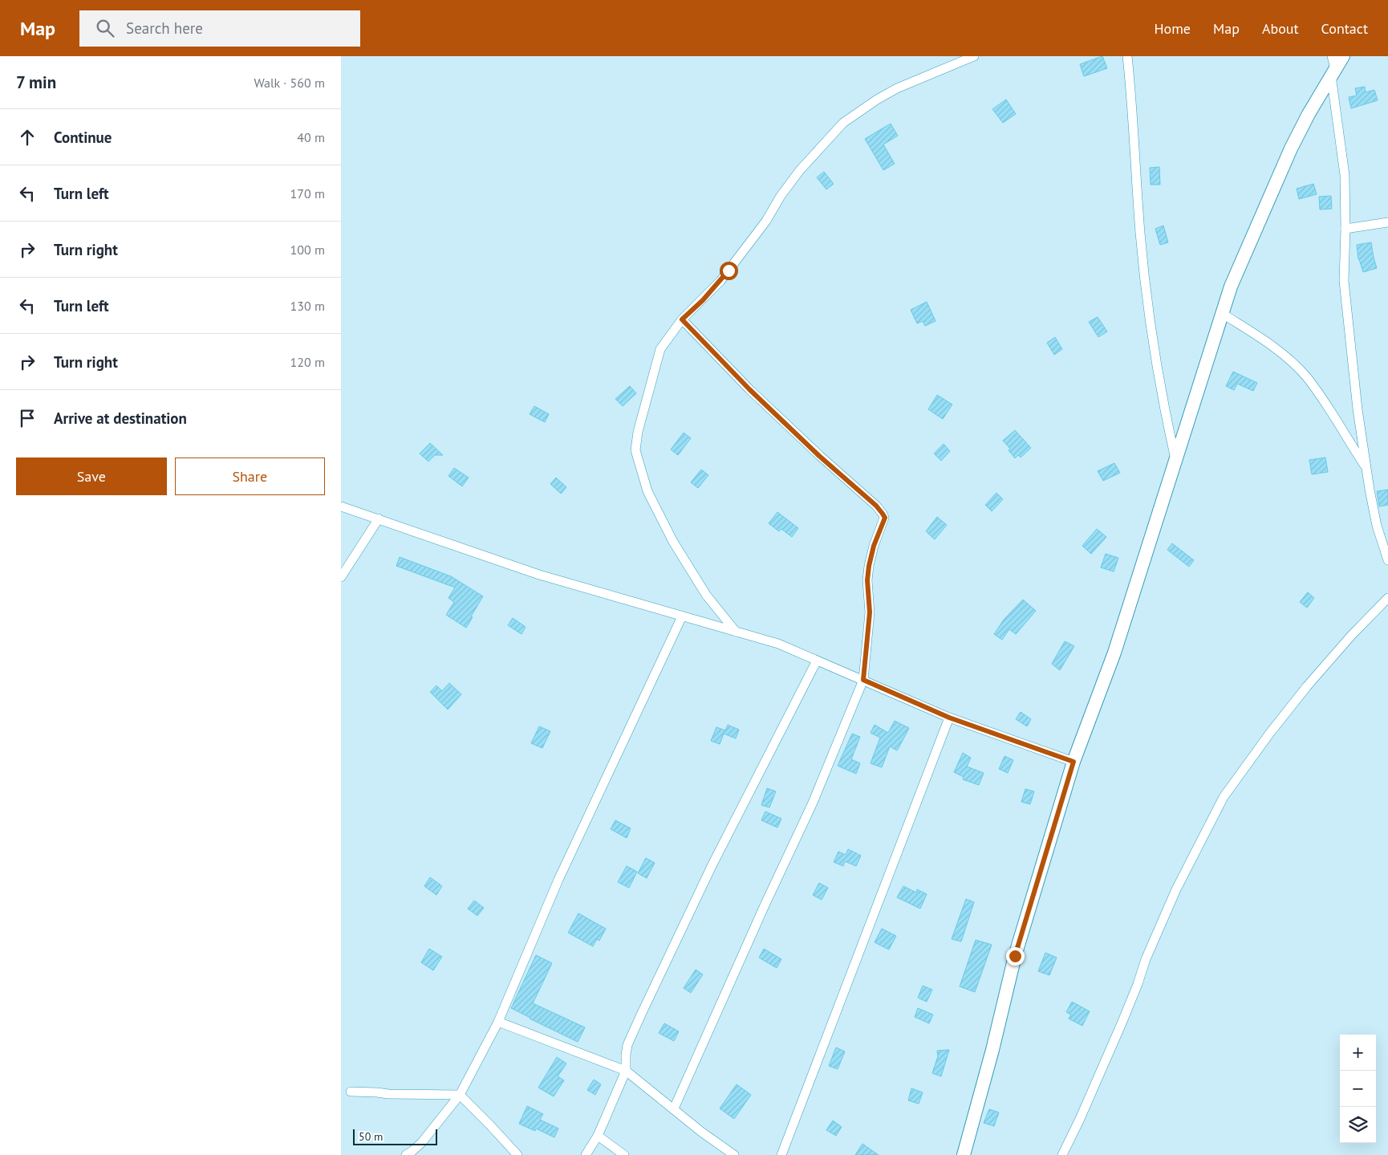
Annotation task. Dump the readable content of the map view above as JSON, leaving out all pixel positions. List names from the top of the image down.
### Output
{
  "scale_bar": "50 m",
  "page": {
    "header": "Map",
    "search": "Search here",
    "nav": [
      "Home",
      "Map",
      "About",
      "Contact"
    ],
    "heading": ["7 min", "Walk · 560 m"],
    "list": [
      ["Continue", "40 m"],
      ["Turn left", "170 m"],
      ["Turn right", "100 m"],
      ["Turn left", "130 m"],
      ["Turn right", "120 m"],
      "Arrive at destination"
    ],
    "buttons": ["Save", "Share"],
    "map_buttons": ["+", "−"],
    "scale": "50 m"
  }
}
